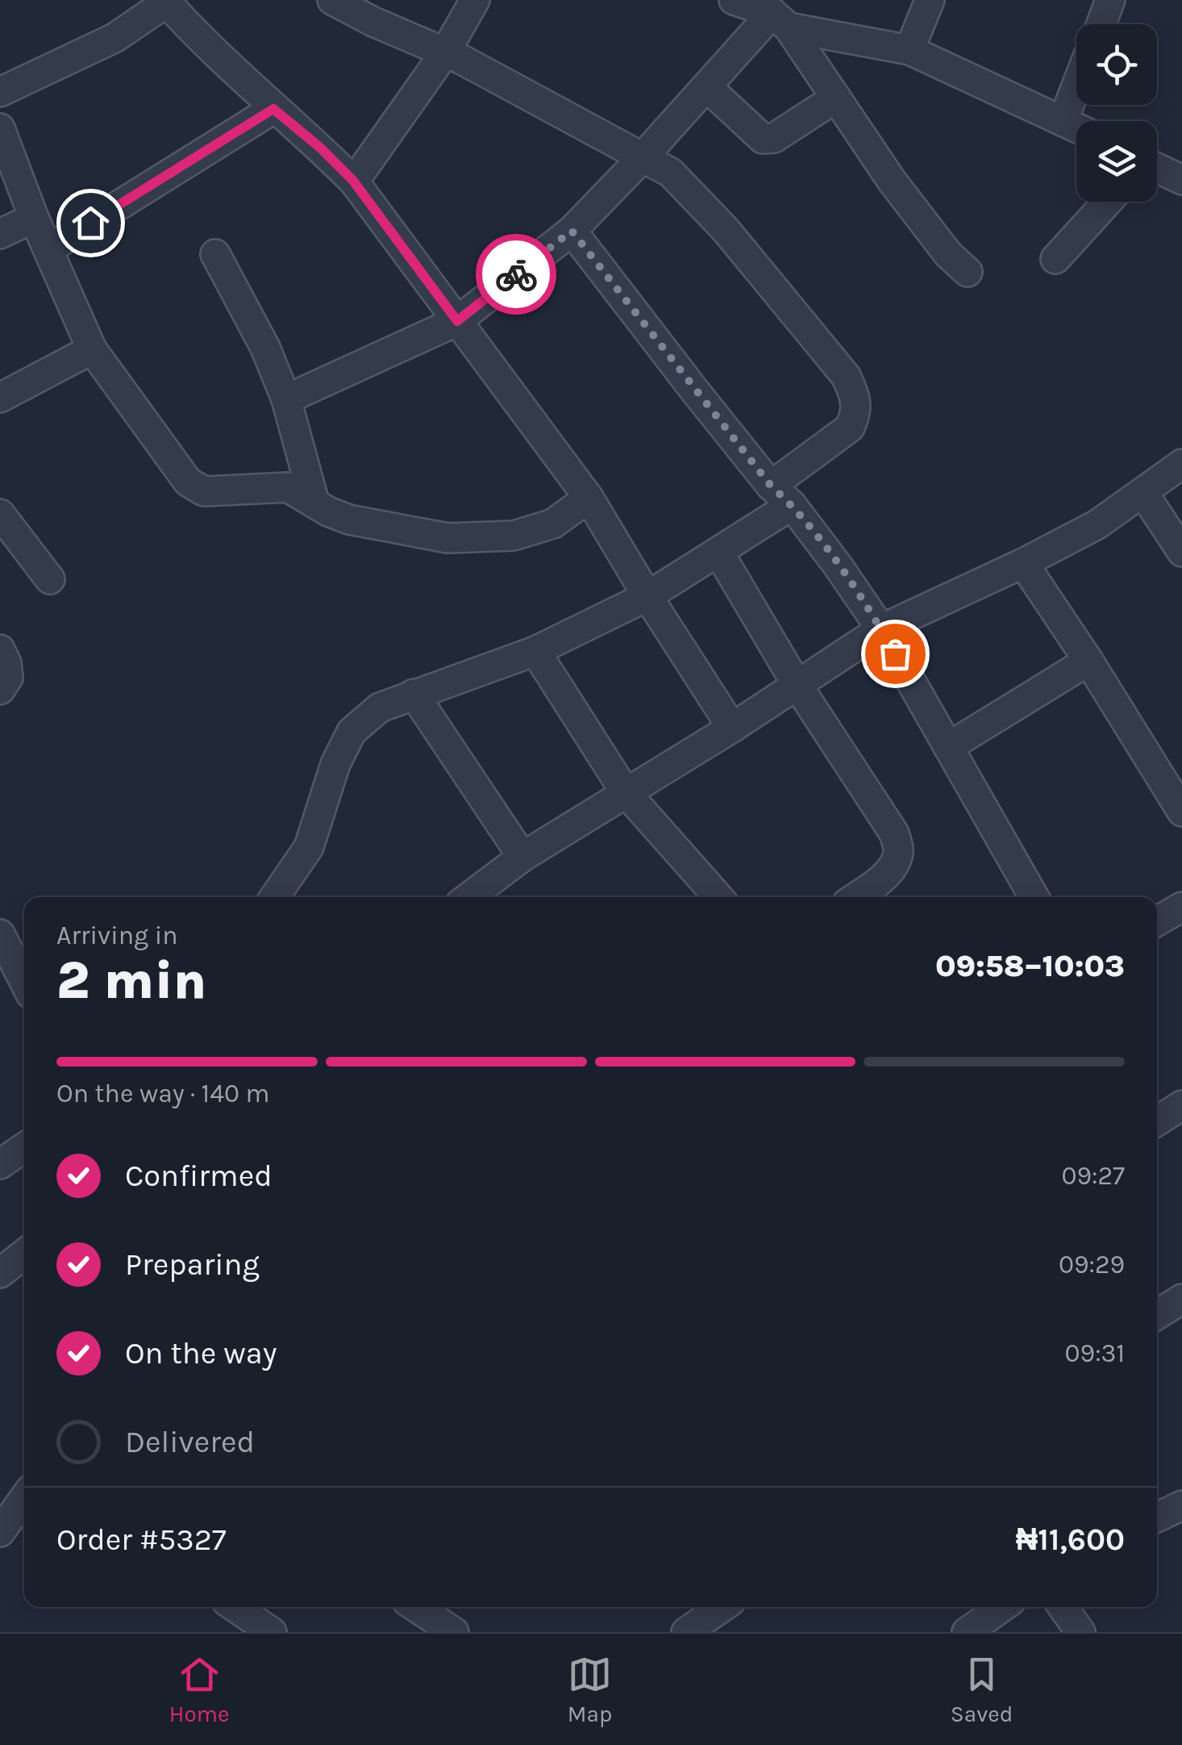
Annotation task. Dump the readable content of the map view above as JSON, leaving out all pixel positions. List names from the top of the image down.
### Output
{
  "page": {
    "heading": ["2 min", "Arriving in", "09:58–10:03"],
    "panel": ["Order #5327", "₦11,600"],
    "bar": "On the way · 140 m",
    "list": [
      ["Confirmed", "09:27"],
      ["Preparing", "09:29"],
      ["On the way", "09:31"],
      "Delivered"
    ],
    "tabs": ["Home", "Map", "Saved"]
  }
}
